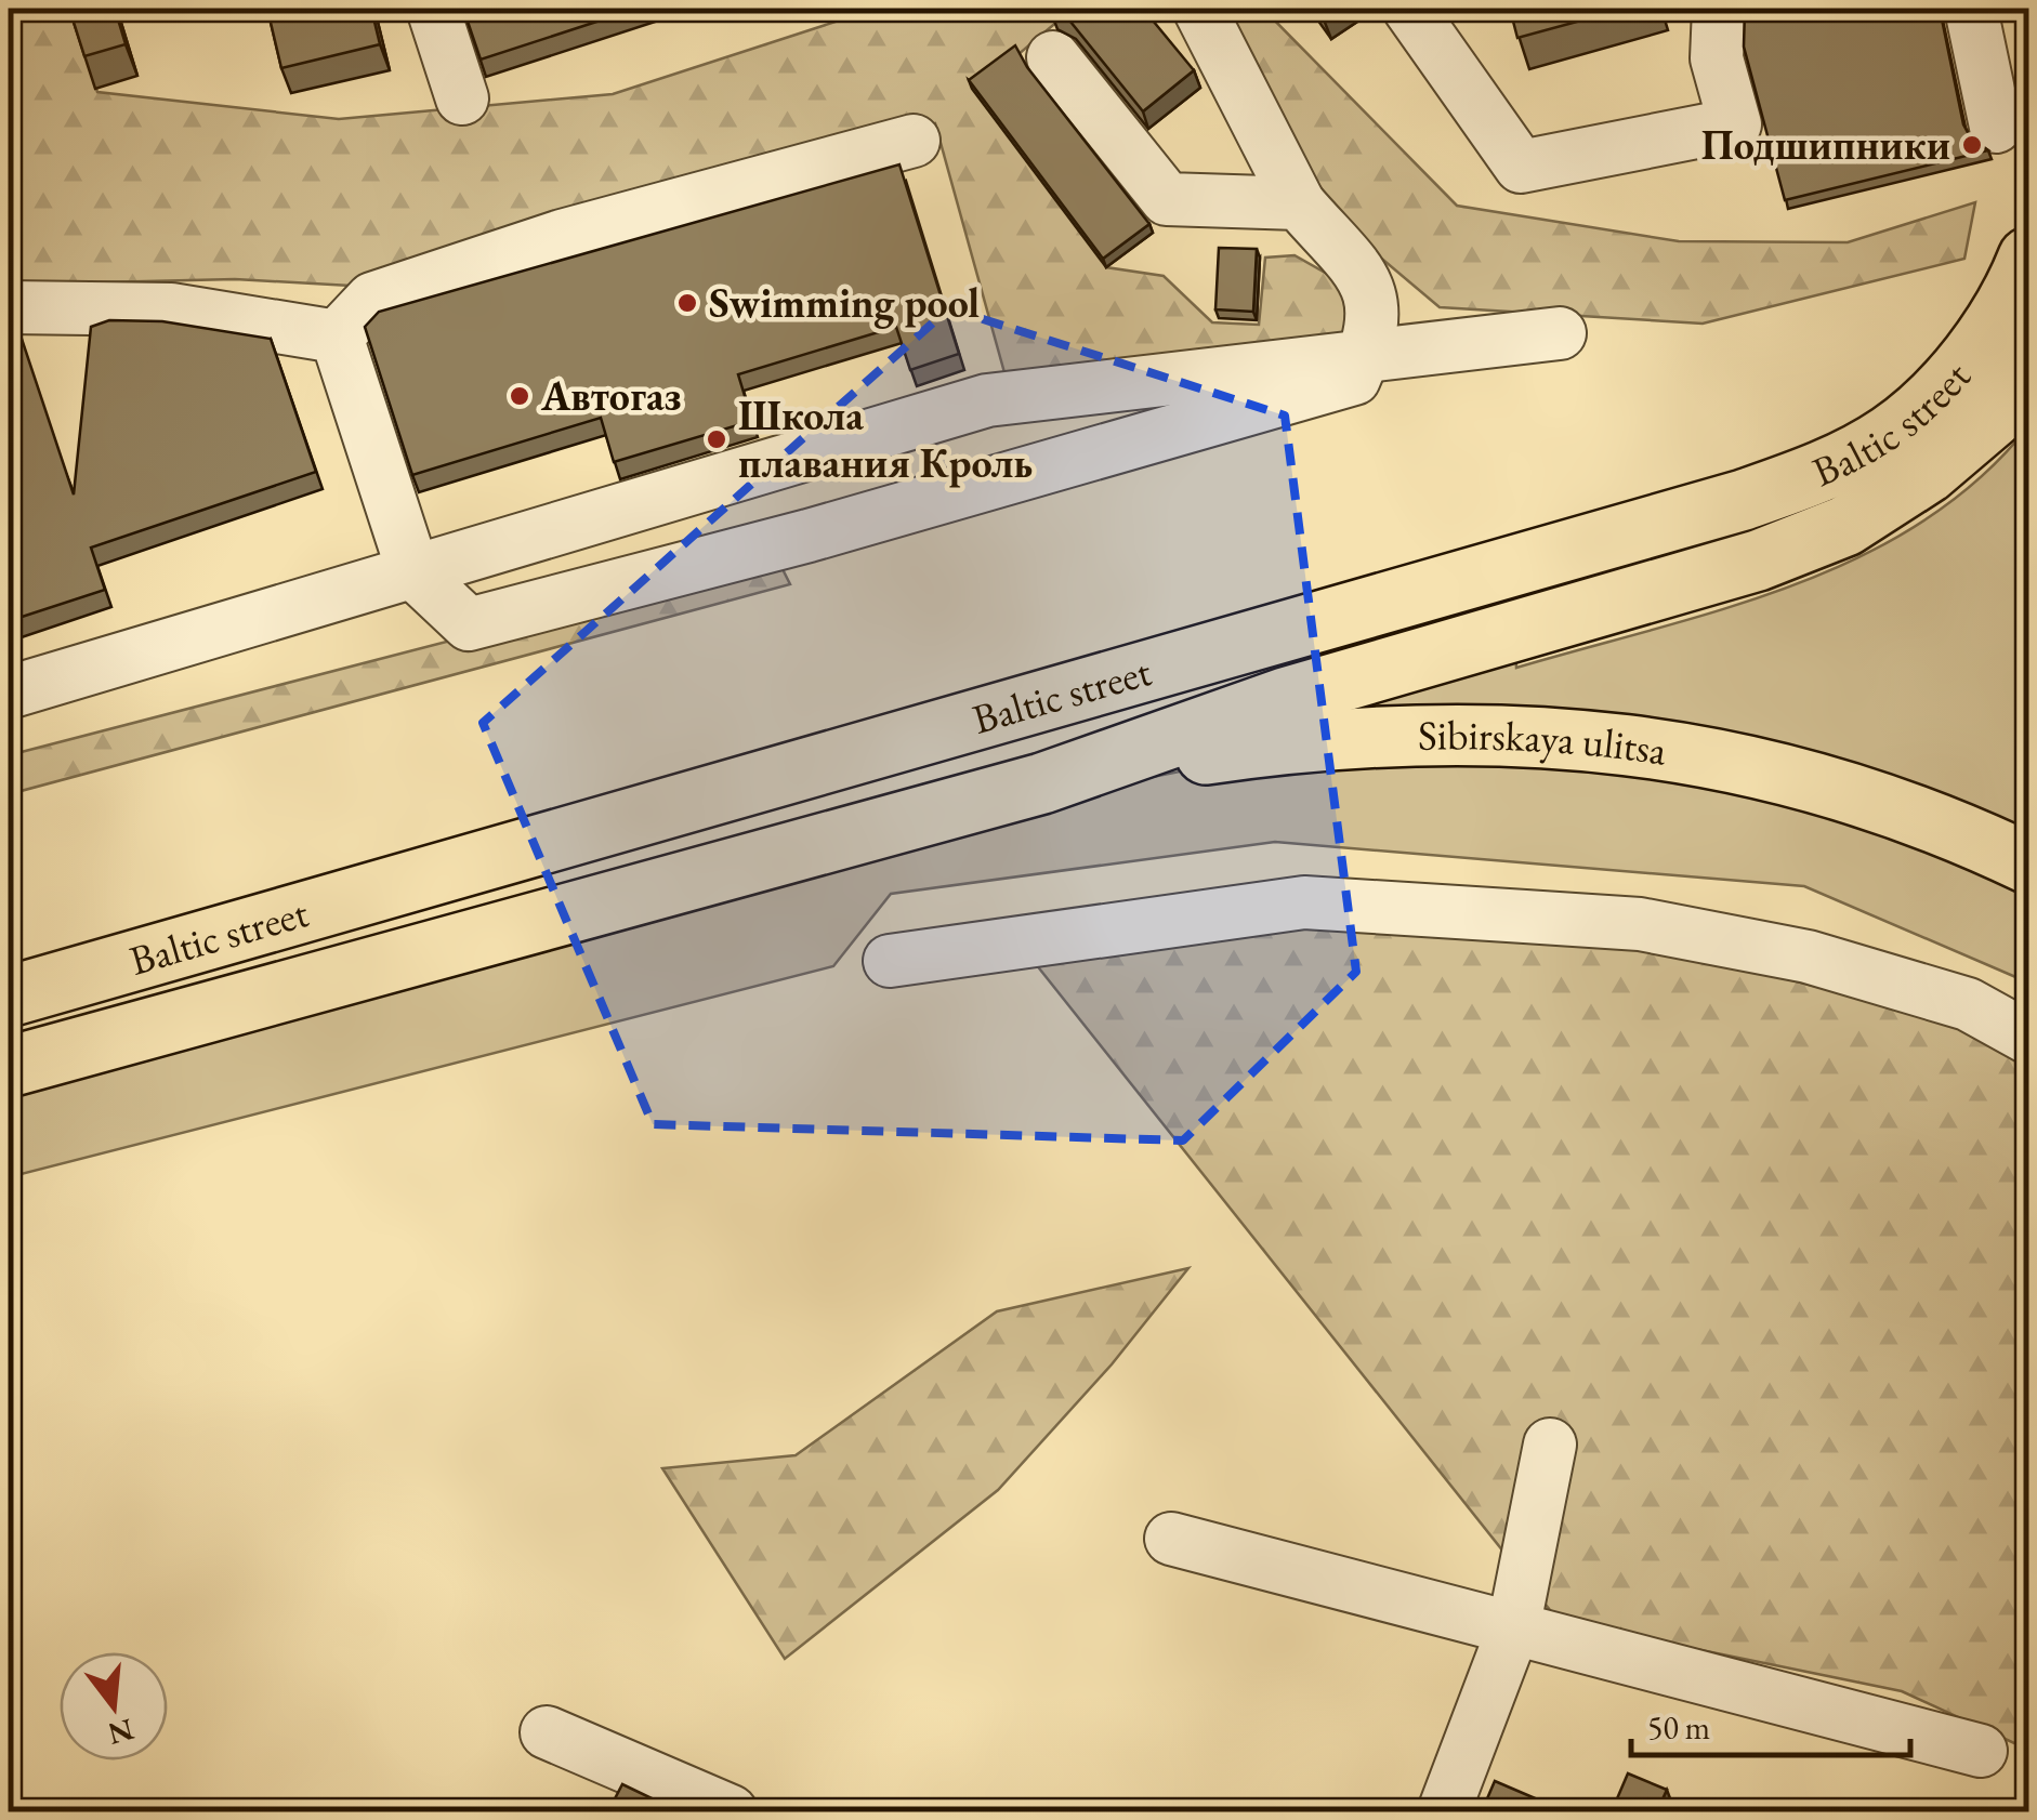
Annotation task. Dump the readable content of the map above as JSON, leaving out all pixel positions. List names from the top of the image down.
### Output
{
  "streets": {
    "main road": ["Baltic street", "Sibirskaya ulitsa"]
  },
  "crossings": [
    ["Baltic street", "Sibirskaya ulitsa"]
  ],
  "places": [
    "Подшипники",
    "Swimming pool",
    "Автогаз",
    "Школа плавания Кроль"
  ],
  "scale_bar": "50 m",
  "north": "bottom"
}
